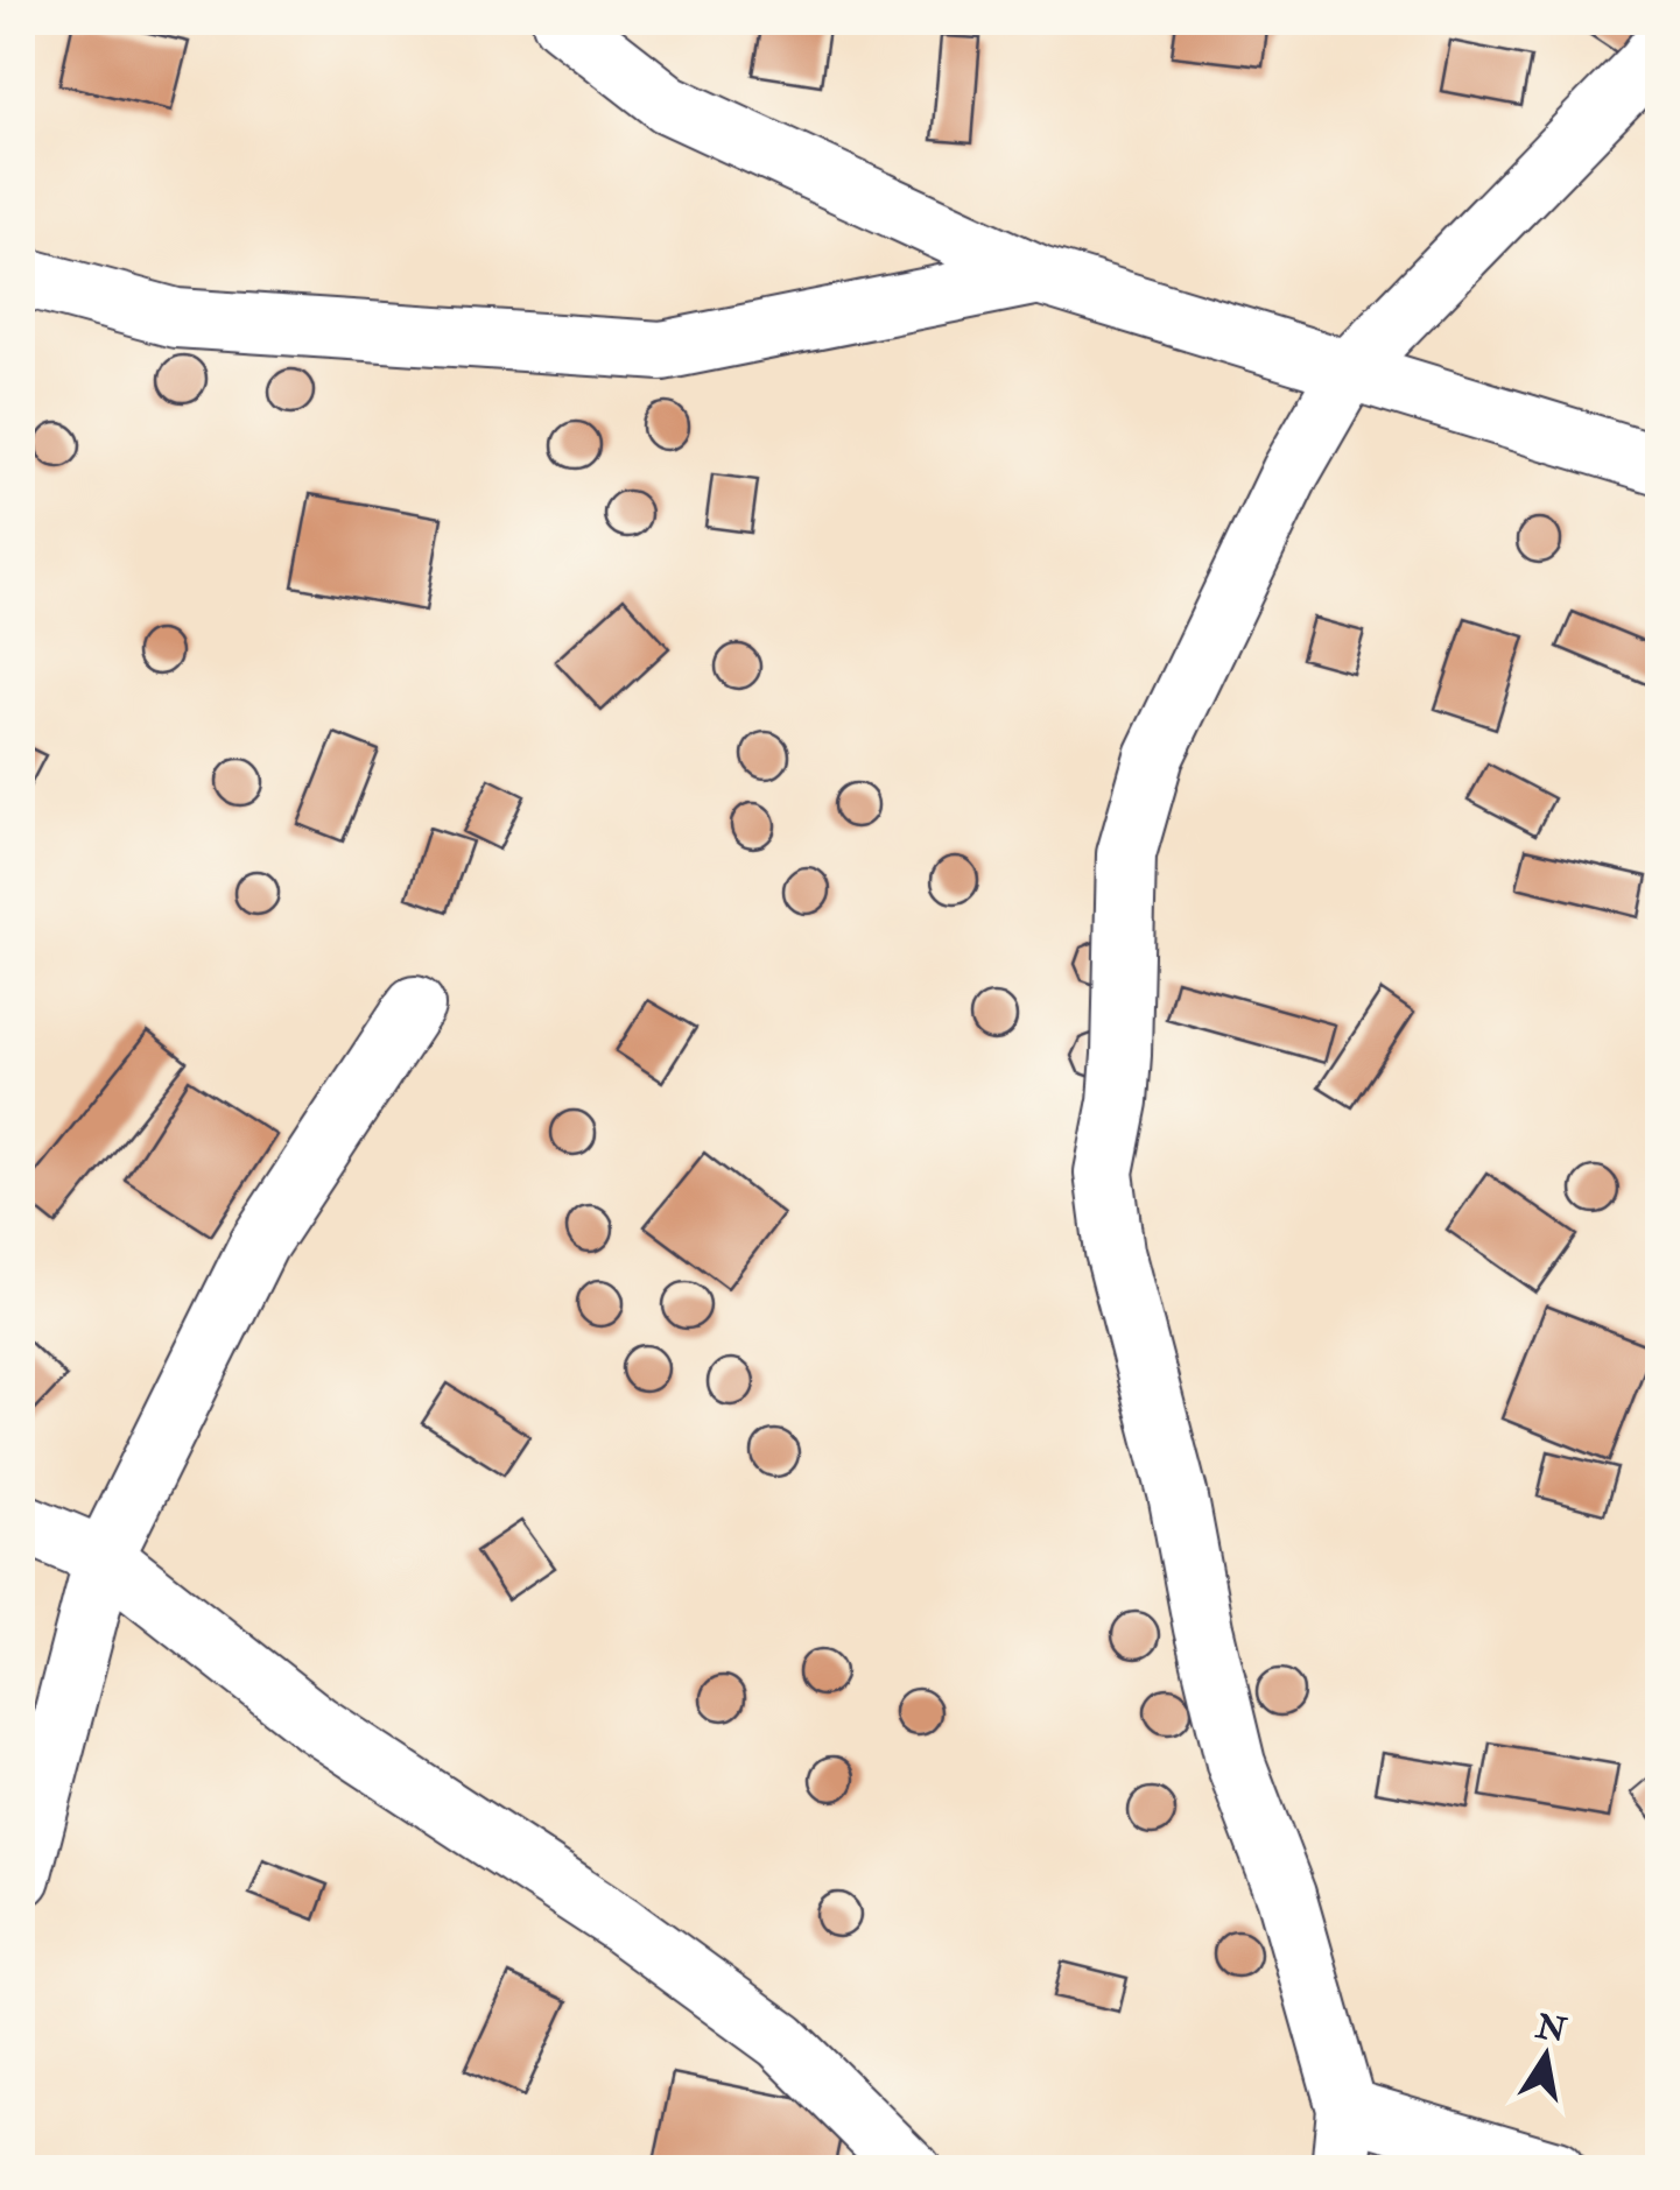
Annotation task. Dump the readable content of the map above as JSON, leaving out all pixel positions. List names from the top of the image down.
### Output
{
  "north": "top"
}
